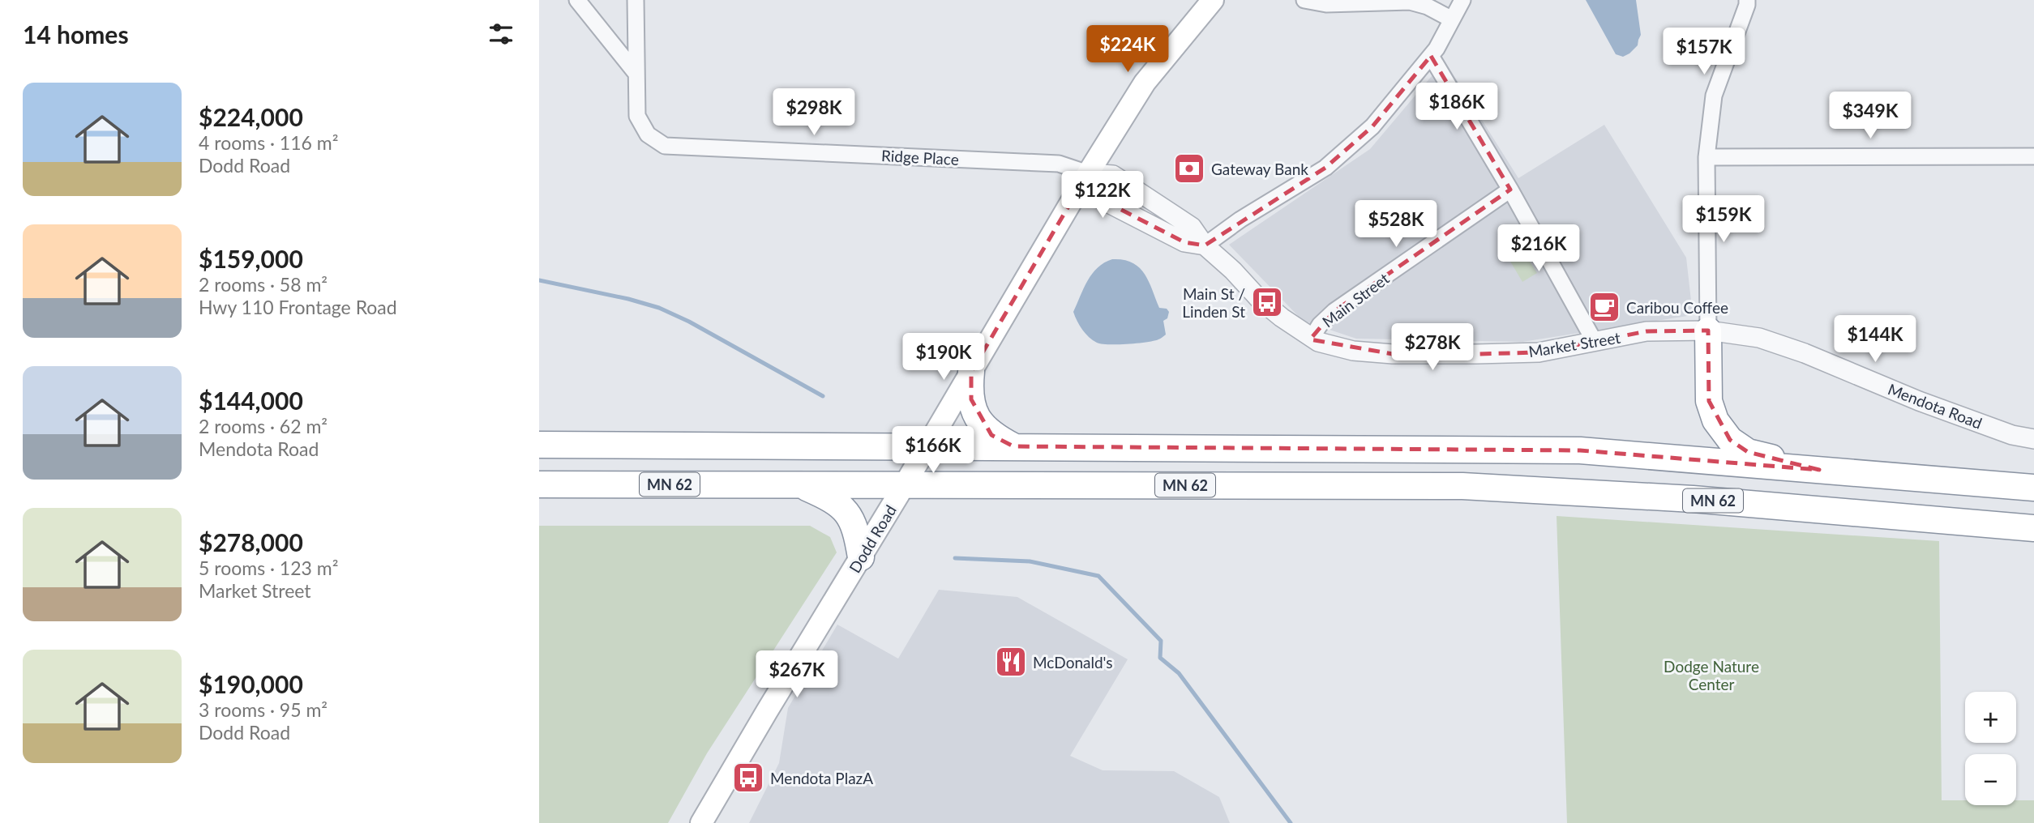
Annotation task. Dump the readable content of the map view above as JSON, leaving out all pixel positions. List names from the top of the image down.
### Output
{
  "streets": {
    "highway": ["MN 62"],
    "main road": ["Dodd Road"],
    "street": [
      "Ridge Place",
      "Main Street",
      "Market Street",
      "Mendota Road"
    ]
  },
  "crossings": [
    ["Ridge Place", "Market Street"],
    ["Ridge Place", "Dodd Road"],
    ["Main Street", "Market Street"],
    ["Market Street", "Mendota Road"],
    ["Market Street", "Dodd Road"],
    ["MN 62", "Dodd Road"]
  ],
  "parks": ["Dodge Nature Center"],
  "places": {
    "bank": ["Gateway Bank"],
    "bus stop": ["Main St / Linden St", "Mendota PlazA"],
    "cafe": ["Caribou Coffee"],
    "restaurant": ["McDonald's"]
  },
  "page": {
    "heading": "14 homes",
    "price": [
      "$224K",
      "$157K",
      "$186K",
      "$298K",
      "$349K",
      "$122K",
      "$159K",
      "$528K",
      "$216K",
      "$144K",
      "$278K",
      "$190K",
      "$166K",
      "$267K"
    ],
    "list": [
      {
        "name": "$224,000",
        "note": "4 rooms · 116 m² · Dodd Road"
      },
      {
        "name": "$159,000",
        "note": "2 rooms · 58 m² · Hwy 110 Frontage Road"
      },
      {
        "name": "$144,000",
        "note": "2 rooms · 62 m² · Mendota Road"
      },
      {
        "name": "$278,000",
        "note": "5 rooms · 123 m² · Market Street"
      },
      {
        "name": "$190,000",
        "note": "3 rooms · 95 m² · Dodd Road"
      }
    ],
    "map_buttons": ["+", "−"]
  }
}
